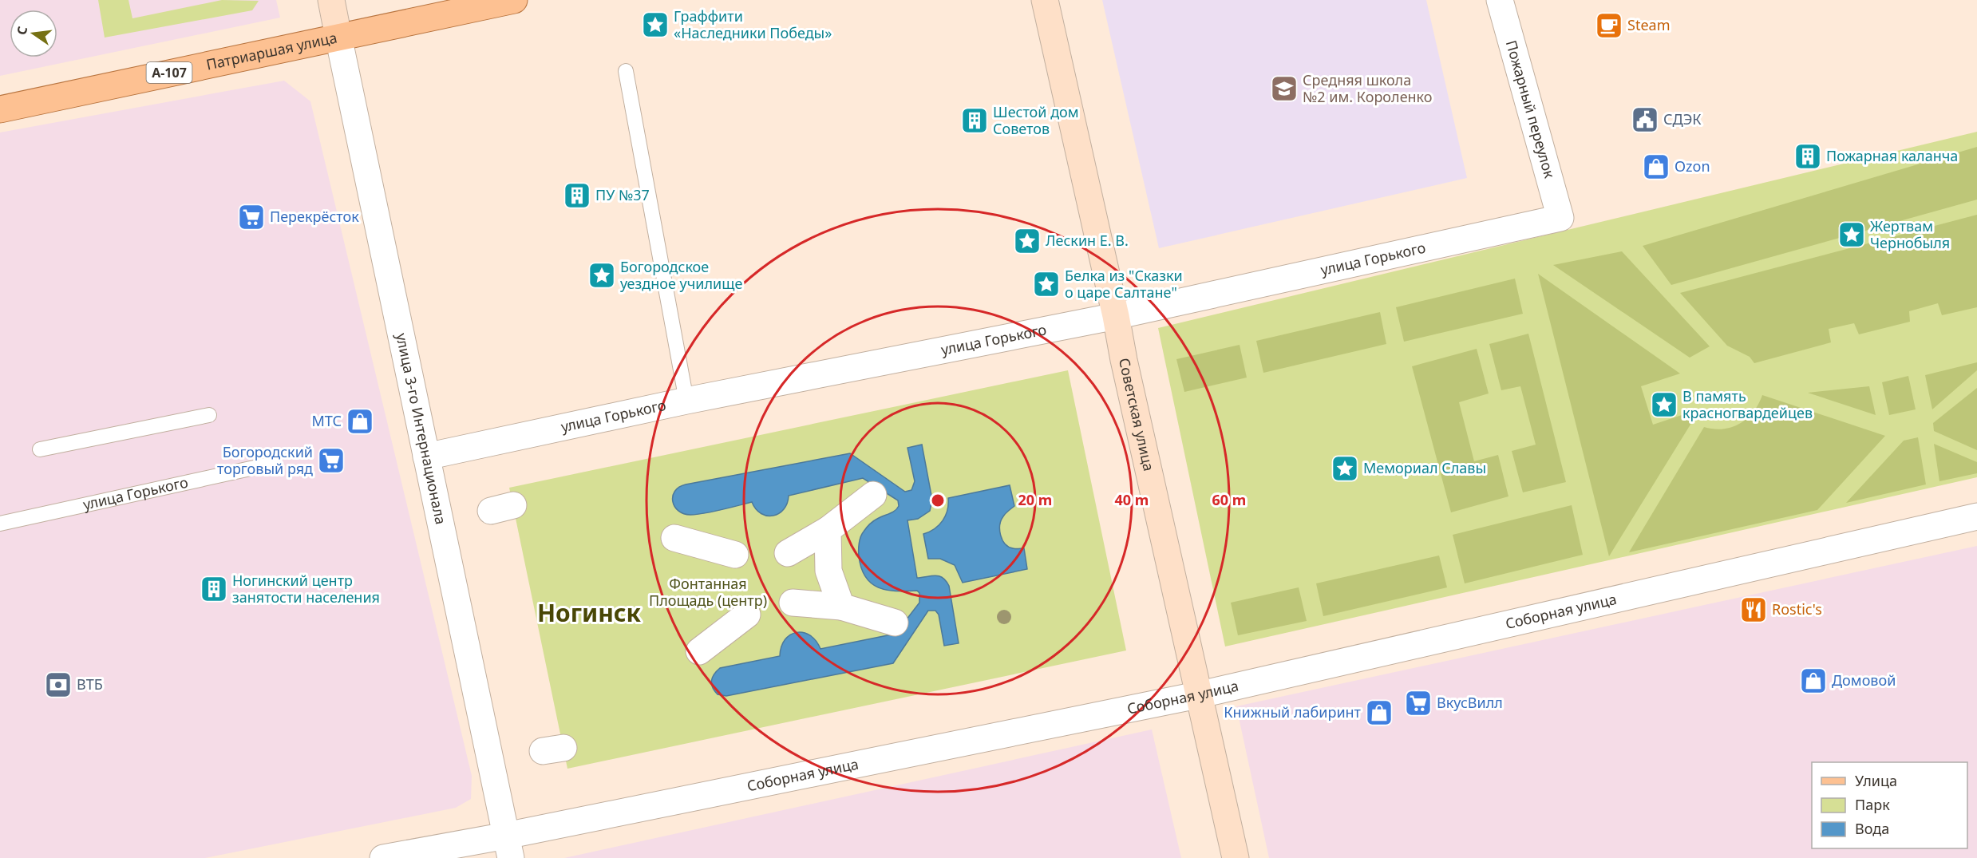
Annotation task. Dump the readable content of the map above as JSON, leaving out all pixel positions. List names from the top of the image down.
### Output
{
  "streets": {
    "main road": ["Патриаршая улица", "А-107"],
    "street": [
      "Пожарный переулок",
      "улица Горького",
      "Советская улица",
      "улица 3-го Интернационала",
      "Соборная улица"
    ]
  },
  "crossings": [
    ["Патриаршая улица", "улица 3-го Интернационала"],
    ["Пожарный переулок", "улица Горького"],
    ["улица Горького", "Советская улица"],
    ["улица Горького", "улица 3-го Интернационала"],
    ["Советская улица", "Соборная улица"],
    ["улица 3-го Интернационала", "Соборная улица"]
  ],
  "districts": ["Ногинск"],
  "parks": ["Фонтанная Площадь (центр)"],
  "places": {
    "place": [
      "Граффити «Наследники Победы»",
      "Жертвам Чернобыля",
      "Лескин Е. В.",
      "Богородское уездное училище",
      "Белка из \"Сказки о царе Салтане\"",
      "В память красногвардейцев",
      "Мемориал Славы"
    ],
    "cafe": ["Steam"],
    "school or university": ["Средняя школа №2 им. Короленко"],
    "public building": ["СДЭК"],
    "building": [
      "Шестой дом Советов",
      "Пожарная каланча",
      "ПУ №37",
      "Ногинский центр занятости населения"
    ],
    "shop": [
      "Ozon",
      "МТС",
      "Домовой",
      "Книжный лабиринт"
    ],
    "supermarket": ["Перекрёсток", "Богородский торговый ряд", "ВкусВилл"],
    "restaurant": ["Rostic's"],
    "bank": ["ВТБ"]
  },
  "legend": ["Улица", "Парк", "Вода"],
  "north": "left",
  "rings": ["20 m", "40 m", "60 m"]
}
